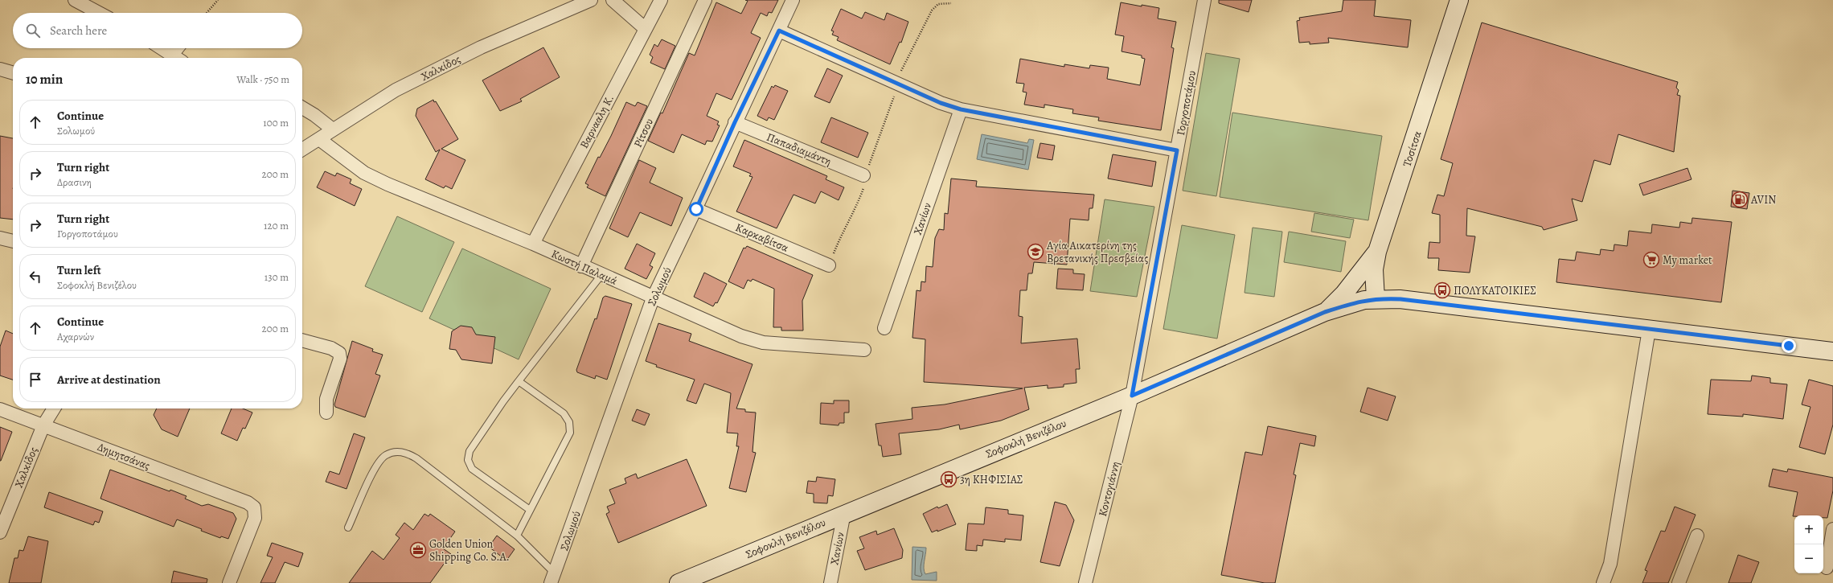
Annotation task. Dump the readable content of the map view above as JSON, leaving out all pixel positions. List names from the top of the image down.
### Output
{
  "streets": {
    "main road": ["Τοσίτσα", "Σοφοκλή Βενιζέλου"],
    "street": [
      "Χαλκίδος",
      "Γοργοποτάμου",
      "Βαρνααλη Κ.",
      "Ρίτσου",
      "Παπαδιαμάντη",
      "Χανίων",
      "Καρκαβίτσα",
      "Κωστή Παλαμά",
      "Σολωμού",
      "Δημητσάνας",
      "Κοντογιάννη"
    ]
  },
  "crossings": [
    ["Χαλκίδος", "Κωστή Παλαμά"],
    ["Χαλκίδος", "Δημητσάνας"],
    ["Γοργοποτάμου", "Σοφοκλή Βενιζέλου"],
    ["Γοργοποτάμου", "Κοντογιάννη"],
    ["Βαρνααλη Κ.", "Κωστή Παλαμά"],
    ["Ρίτσου", "Κωστή Παλαμά"],
    ["Παπαδιαμάντη", "Σολωμού"],
    ["Τοσίτσα", "Σοφοκλή Βενιζέλου"],
    ["Χανίων", "Σοφοκλή Βενιζέλου"],
    ["Καρκαβίτσα", "Σολωμού"],
    ["Κωστή Παλαμά", "Σολωμού"],
    ["Σοφοκλή Βενιζέλου", "Κοντογιάννη"]
  ],
  "places": {
    "fuel station": ["AVIN"],
    "school or university": ["Αγία Αικατερίνη της Βρετανικής Πρεσβείας"],
    "supermarket": ["My market"],
    "bus stop": ["ΠΟΛΥΚΑΤΟΙΚΙΕΣ", "3η ΚΗΦΙΣΙΑΣ"],
    "office": ["Golden Union Shipping Co. S.A."]
  },
  "page": {
    "search": "Search here",
    "heading": ["10 min", "Walk · 750 m"],
    "list": [
      ["Continue", "Σολωμού", "100 m"],
      ["Turn right", "Δρασινη", "200 m"],
      ["Turn right", "Γοργοποτάμου", "120 m"],
      ["Turn left", "Σοφοκλή Βενιζέλου", "130 m"],
      ["Continue", "Αχαρνών", "200 m"],
      "Arrive at destination"
    ],
    "map_buttons": ["+", "−"]
  }
}
